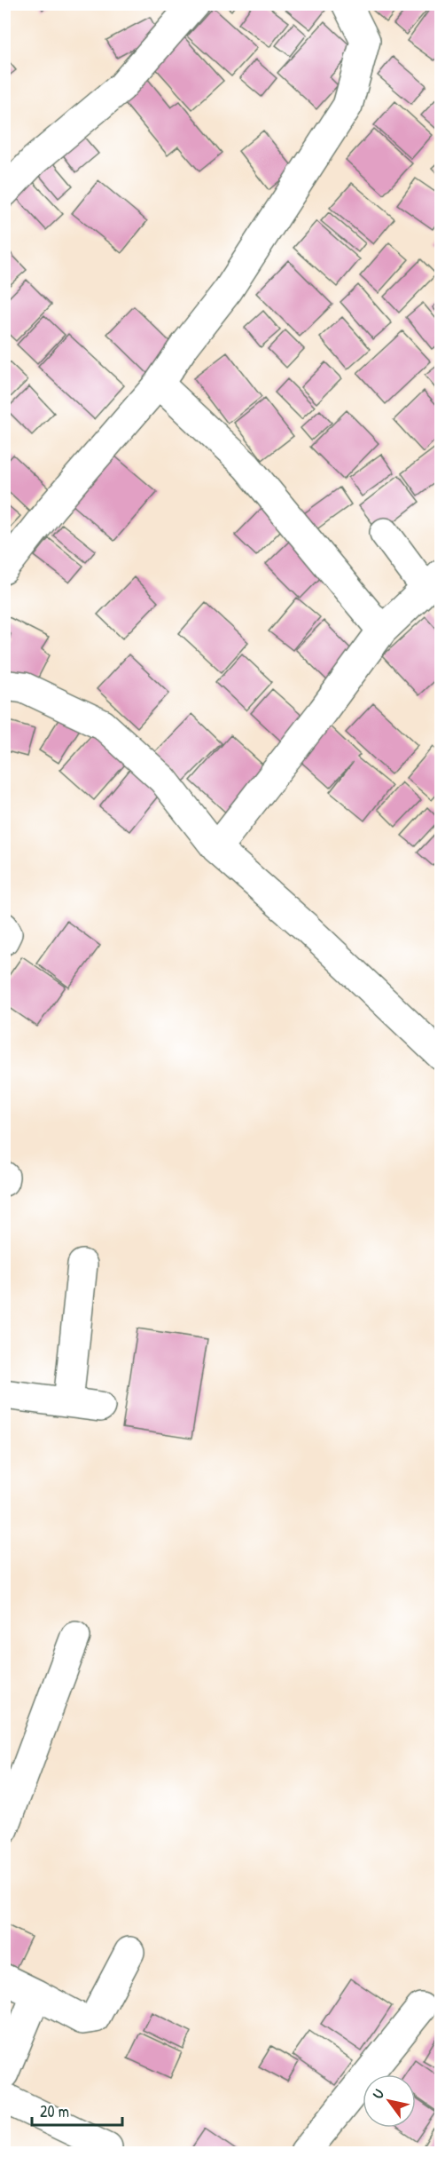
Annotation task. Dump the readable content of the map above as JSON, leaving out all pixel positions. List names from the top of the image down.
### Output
{
  "scale_bar": "20 m",
  "north": "top left"
}
